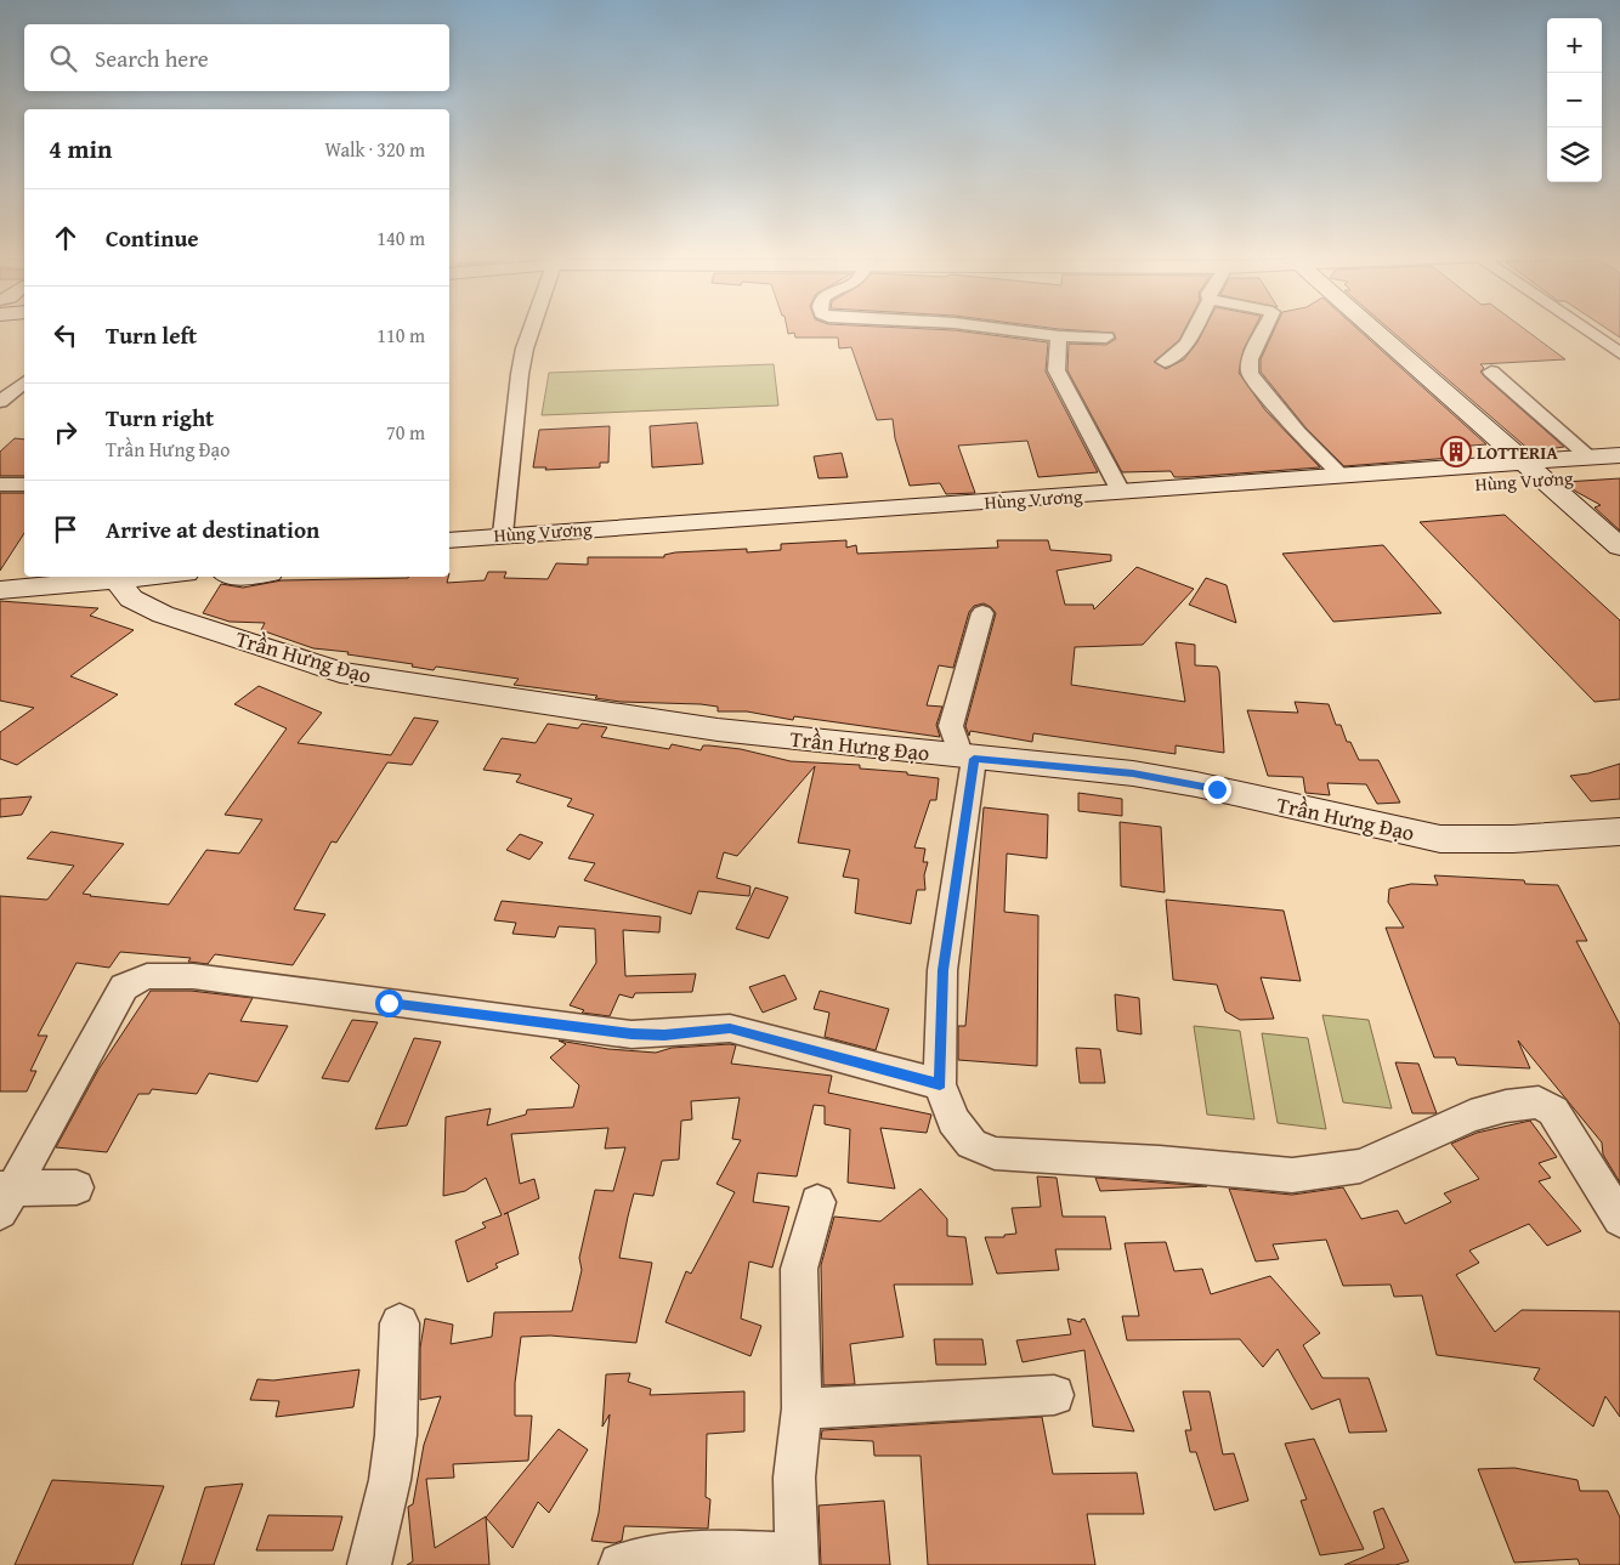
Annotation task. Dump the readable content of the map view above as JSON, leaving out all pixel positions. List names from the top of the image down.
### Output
{
  "streets": {
    "street": ["Hùng Vương", "Trần Hưng Đạo"]
  },
  "places": {
    "building": ["LOTTERIA"]
  },
  "page": {
    "map_buttons": ["+", "−"],
    "search": "Search here",
    "heading": ["4 min", "Walk · 320 m"],
    "list": [
      ["Continue", "140 m"],
      ["Turn left", "110 m"],
      ["Turn right", "Trần Hưng Đạo", "70 m"],
      "Arrive at destination"
    ]
  }
}
